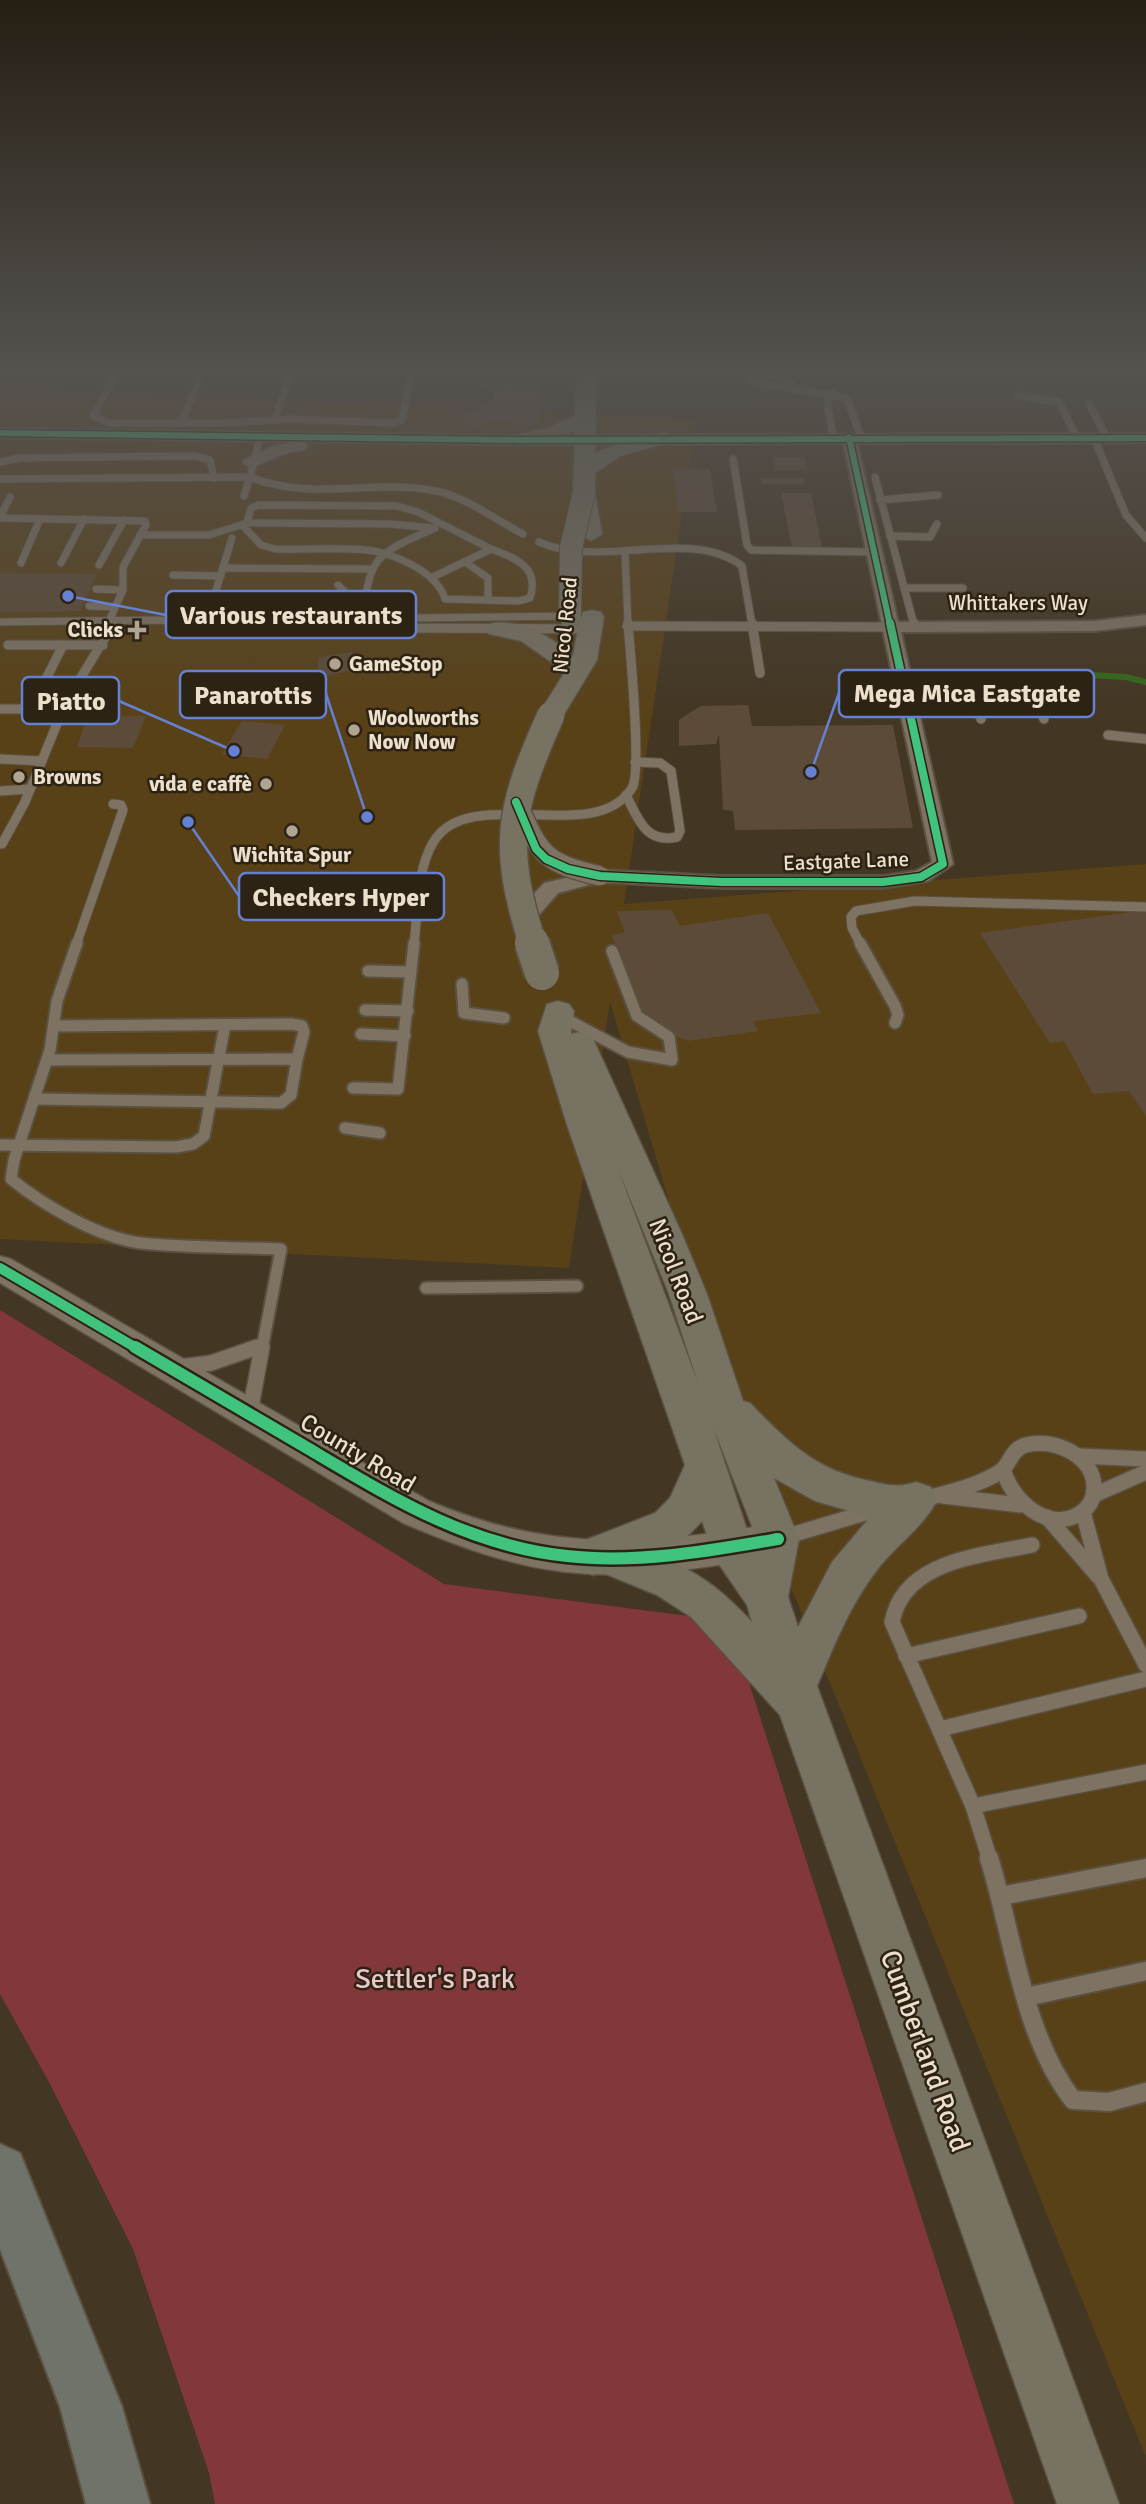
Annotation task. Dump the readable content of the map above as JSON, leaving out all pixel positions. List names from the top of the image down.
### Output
{
  "streets": {
    "main road": ["Nicol Road", "Cumberland Road"],
    "street": ["Whittakers Way", "Eastgate Lane", "County Road"]
  },
  "crossings": [
    ["Whittakers Way", "Eastgate Lane"],
    ["Nicol Road", "Eastgate Lane"],
    ["Nicol Road", "County Road"],
    ["Nicol Road", "Cumberland Road"],
    ["County Road", "Cumberland Road"]
  ],
  "parks": ["Settler's Park"],
  "places": {
    "other": [
      "Various restaurants",
      "GameStop",
      "Woolworths Now Now",
      "Piatto",
      "Mega Mica Eastgate",
      "Browns",
      "vida e caffè",
      "Panarottis",
      "Checkers Hyper",
      "Wichita Spur"
    ],
    "health": ["Clicks"]
  }
}
